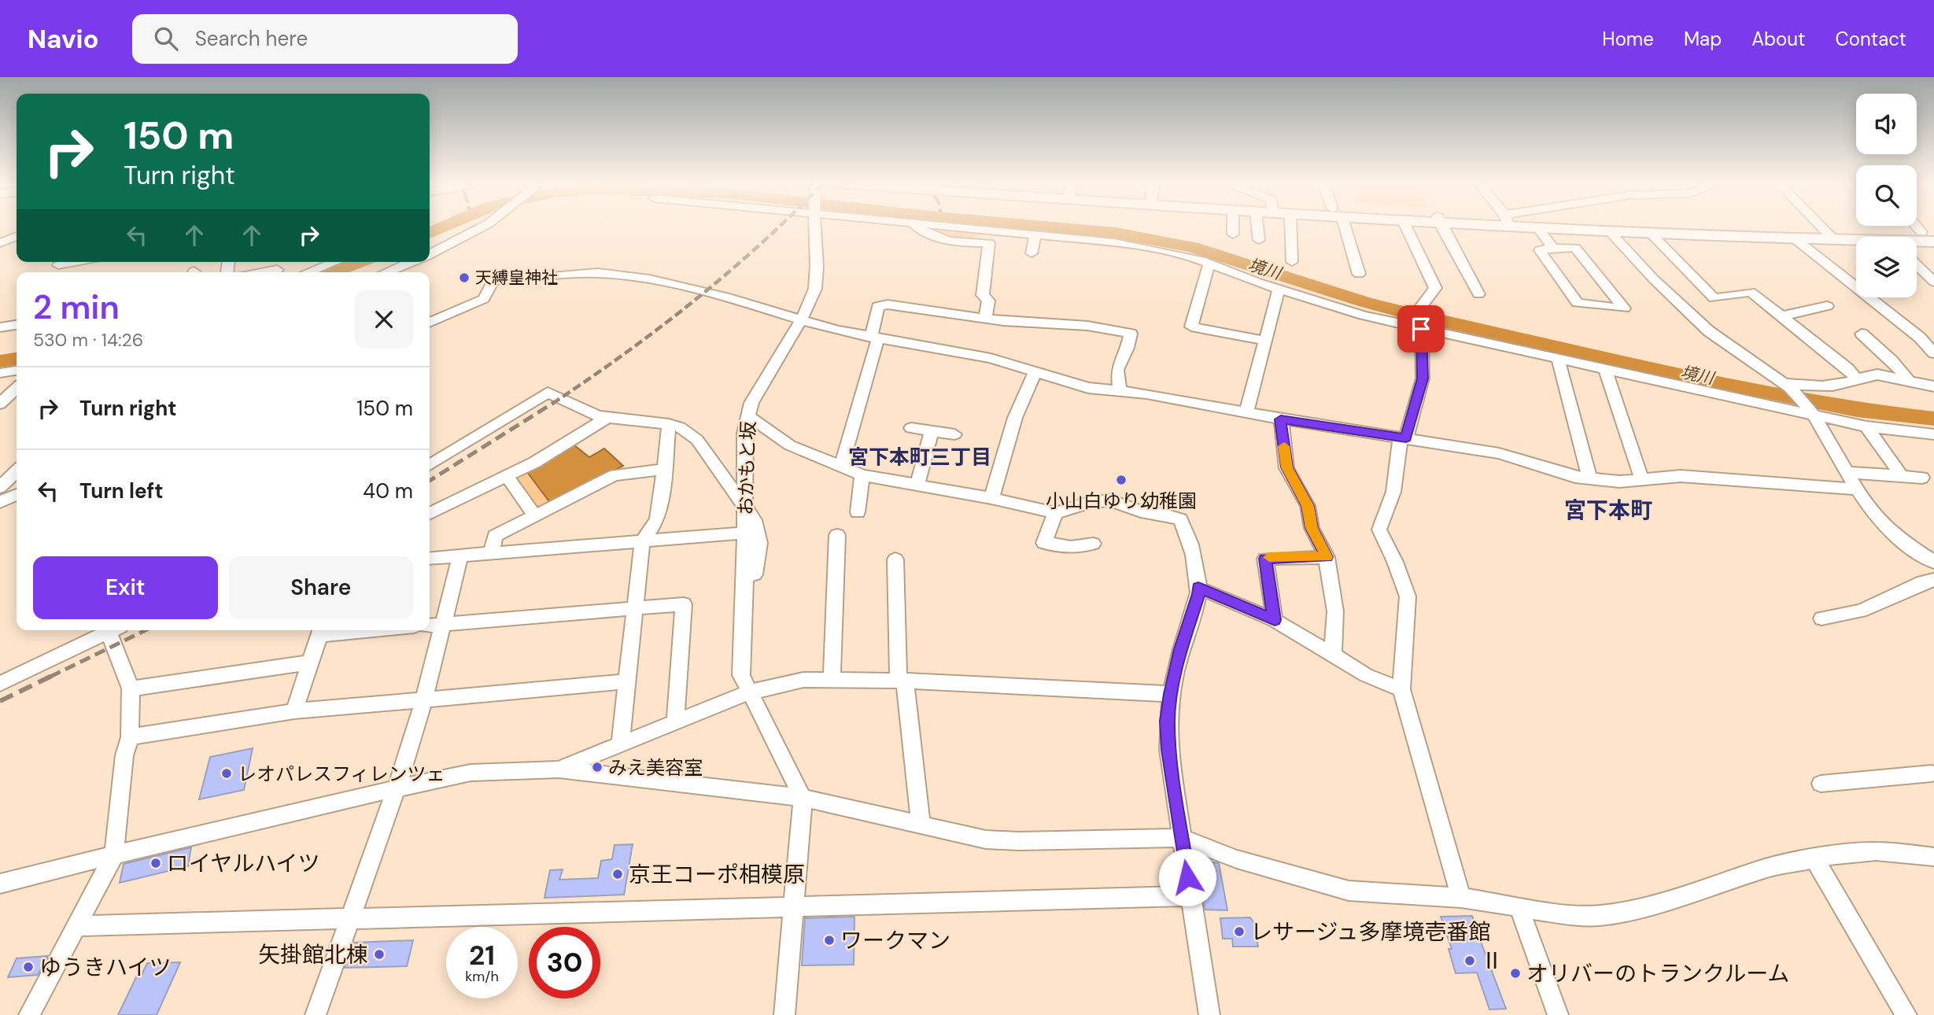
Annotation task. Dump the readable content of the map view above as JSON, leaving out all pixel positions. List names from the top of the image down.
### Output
{
  "streets": {
    "street": ["おかもと坂"]
  },
  "districts": ["宮下本町三丁目", "宮下本町"],
  "water": ["境川"],
  "places": [
    "天縛皇神社",
    "小山白ゆり幼稚園",
    "みえ美容室",
    "レオパレスフィレンツェ",
    "ロイヤルハイツ",
    "京王コーポ相模原",
    "レサージュ多摩境壱番館",
    "ワークマン",
    "矢掛館北棟",
    "Ⅱ",
    "ゆうきハイツ",
    "オリバーのトランクルーム"
  ],
  "page": {
    "header": "Navio",
    "search": "Search here",
    "nav": [
      "Home",
      "Map",
      "About",
      "Contact"
    ],
    "turn": ["150 m", "Turn right"],
    "heading": ["2 min", "530 m · 14:26"],
    "list": [
      {
        "name": "Turn right",
        "value": "150 m"
      },
      {
        "name": "Turn left",
        "value": "40 m"
      }
    ],
    "buttons": ["Exit", "Share"],
    "speed": "21 km/h",
    "limit": "30"
  }
}
